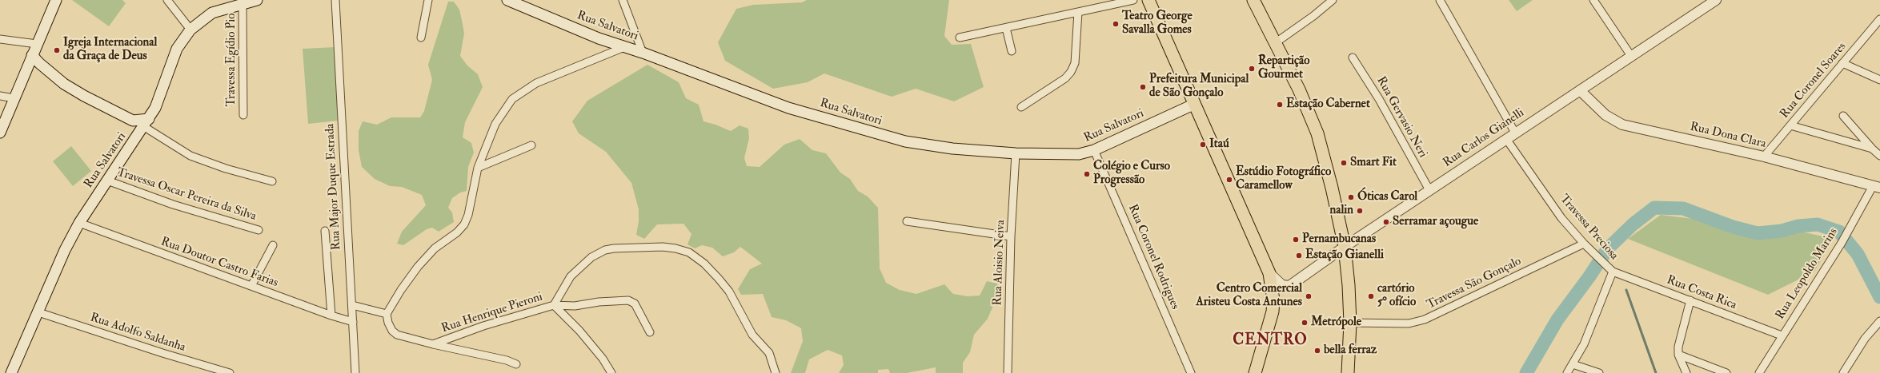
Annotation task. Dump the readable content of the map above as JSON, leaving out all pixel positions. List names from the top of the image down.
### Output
{
  "streets": {
    "main road": ["Rua Salvatori"],
    "street": [
      "Travessa Egídio Pio",
      "Rua Coronel Soares",
      "Rua Gervasio Neri",
      "Rua Dona Clara",
      "Rua Carlos Gianelli",
      "Rua Major Duque Estrada",
      "Travessa Oscar Pereira da Silva",
      "Travessa Preciosa",
      "Rua Coronel Rodrigues",
      "Rua Doutor Castro Farias",
      "Rua Aloisio Neiva",
      "Rua Leopoldo Marins",
      "Travessa São Gonçalo",
      "Rua Costa Rica",
      "Rua Henrique Pieroni",
      "Rua Adolfo Saldanha"
    ]
  },
  "crossings": [
    ["Rua Salvatori", "Travessa Egídio Pio"],
    ["Rua Salvatori", "Travessa Oscar Pereira da Silva"],
    ["Rua Salvatori", "Rua Coronel Rodrigues"],
    ["Rua Salvatori", "Rua Doutor Castro Farias"],
    ["Rua Salvatori", "Rua Aloisio Neiva"],
    ["Rua Salvatori", "Rua Adolfo Saldanha"],
    ["Rua Coronel Soares", "Rua Dona Clara"],
    ["Rua Gervasio Neri", "Rua Carlos Gianelli"],
    ["Rua Dona Clara", "Rua Carlos Gianelli"],
    ["Rua Dona Clara", "Rua Leopoldo Marins"],
    ["Rua Carlos Gianelli", "Travessa Preciosa"],
    ["Rua Major Duque Estrada", "Rua Doutor Castro Farias"],
    ["Travessa Preciosa", "Travessa São Gonçalo"],
    ["Travessa Preciosa", "Rua Costa Rica"],
    ["Rua Leopoldo Marins", "Rua Costa Rica"]
  ],
  "districts": ["CENTRO"],
  "places": [
    "Teatro George Savalla Gomes",
    "Igreja Internacional da Graça de Deus",
    "Repartição Gourmet",
    "Prefeitura Municipal de São Gonçalo",
    "Estação Cabernet",
    "Itaú",
    "Smart Fit",
    "Colégio e Curso Progressão",
    "Estúdio Fotográfico Caramellow",
    "Óticas Carol",
    "nalin",
    "Serramar açougue",
    "Pernambucanas",
    "Estação Gianelli",
    "Centro Comercial Aristeu Costa Antunes",
    "cartório 5° ofício",
    "Metrópole",
    "bella ferraz"
  ]
}
